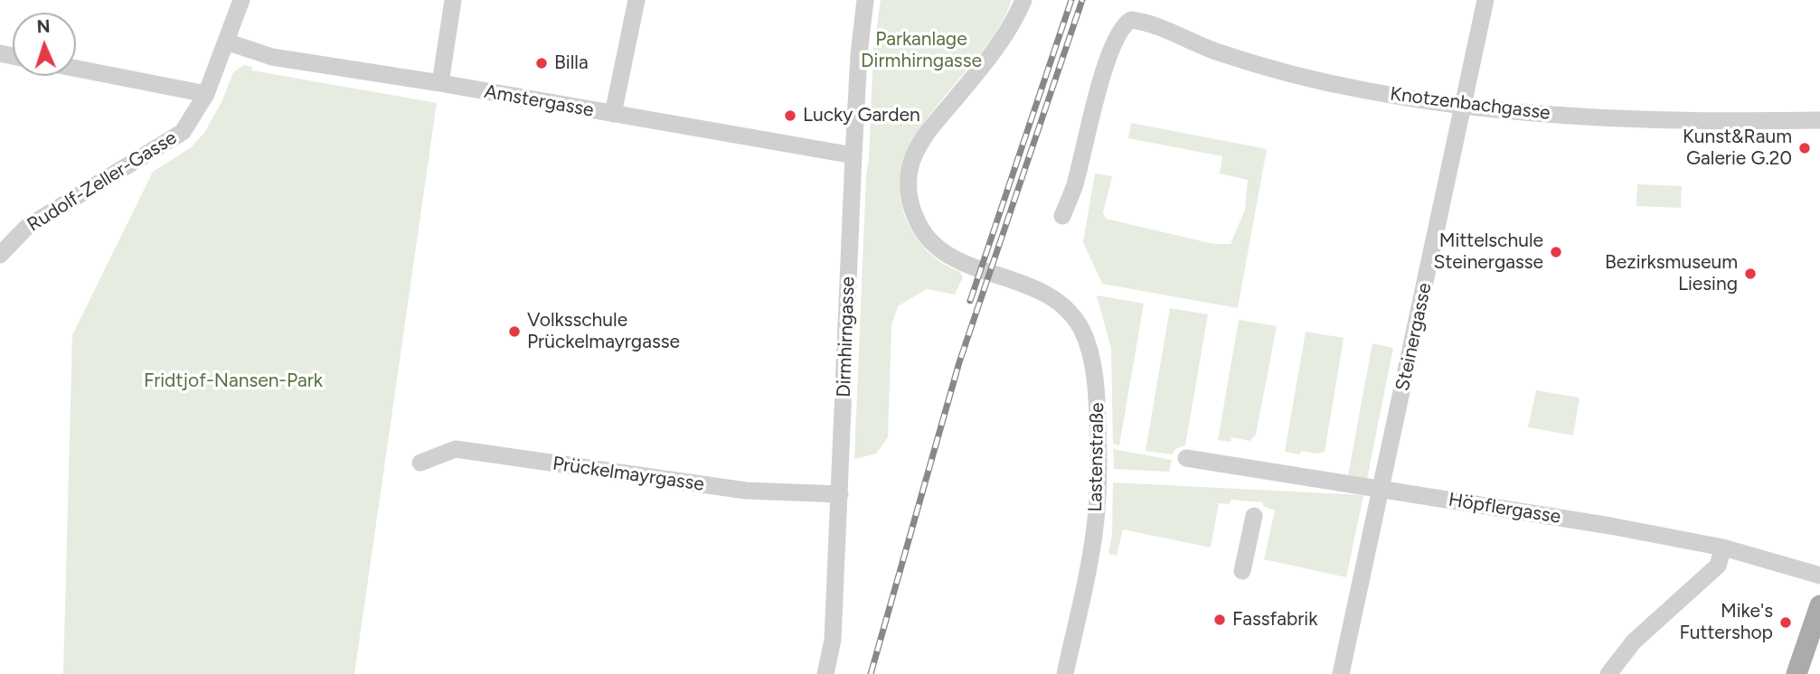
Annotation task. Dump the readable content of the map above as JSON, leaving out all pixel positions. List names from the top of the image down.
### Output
{
  "streets": {
    "street": [
      "Amstergasse",
      "Knotzenbachgasse",
      "Rudolf-Zeller-Gasse",
      "Dirmhirngasse",
      "Steinergasse",
      "Lastenstraße",
      "Prückelmayrgasse",
      "Höpflergasse"
    ]
  },
  "crossings": [
    ["Amstergasse", "Rudolf-Zeller-Gasse"],
    ["Amstergasse", "Dirmhirngasse"],
    ["Knotzenbachgasse", "Steinergasse"],
    ["Dirmhirngasse", "Prückelmayrgasse"],
    ["Steinergasse", "Höpflergasse"]
  ],
  "parks": ["Parkanlage Dirmhirngasse", "Fridtjof-Nansen-Park"],
  "places": [
    "Billa",
    "Lucky Garden",
    "Kunst&Raum Galerie G.20",
    "Mittelschule Steinergasse",
    "Bezirksmuseum Liesing",
    "Volksschule Prückelmayrgasse",
    "Fassfabrik",
    "Mike's Futtershop"
  ],
  "north": "top"
}
